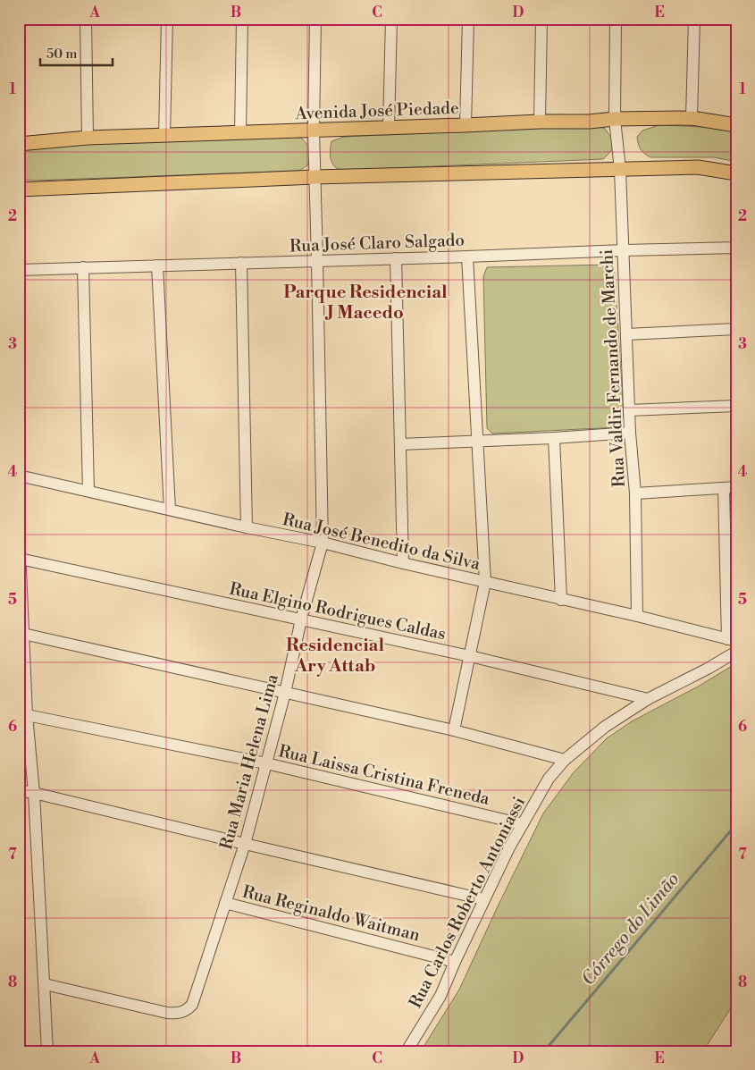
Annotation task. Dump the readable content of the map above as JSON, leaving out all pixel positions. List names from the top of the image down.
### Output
{
  "streets": {
    "main road": ["Avenida José Piedade"],
    "street": [
      "Rua José Claro Salgado",
      "Rua Valdir Fernando de Marchi",
      "Rua José Benedito da Silva",
      "Rua Elgino Rodrigues Caldas",
      "Rua Maria Helena Lima",
      "Rua Laissa Cristina Freneda",
      "Rua Carlos Roberto Antoniassi",
      "Rua Reginaldo Waitman"
    ]
  },
  "crossings": [
    ["Avenida José Piedade", "Rua Valdir Fernando de Marchi"],
    ["Avenida José Piedade", "Rua Maria Helena Lima"],
    ["Rua José Claro Salgado", "Rua Valdir Fernando de Marchi"],
    ["Rua José Claro Salgado", "Rua Maria Helena Lima"],
    ["Rua Valdir Fernando de Marchi", "Rua José Benedito da Silva"],
    ["Rua José Benedito da Silva", "Rua Maria Helena Lima"],
    ["Rua Elgino Rodrigues Caldas", "Rua Maria Helena Lima"],
    ["Rua Elgino Rodrigues Caldas", "Rua Carlos Roberto Antoniassi"],
    ["Rua Maria Helena Lima", "Rua Laissa Cristina Freneda"],
    ["Rua Maria Helena Lima", "Rua Reginaldo Waitman"],
    ["Rua Laissa Cristina Freneda", "Rua Carlos Roberto Antoniassi"],
    ["Rua Carlos Roberto Antoniassi", "Rua Reginaldo Waitman"]
  ],
  "districts": ["Parque Residencial J Macedo", "Residencial Ary Attab"],
  "water": ["Córrego do Limão"],
  "scale_bar": "50 m",
  "grid": {
    "columns": [
      "A",
      "B",
      "C",
      "D",
      "E"
    ],
    "rows": [
      "1",
      "2",
      "3",
      "4",
      "5",
      "6",
      "7",
      "8"
    ]
  }
}
